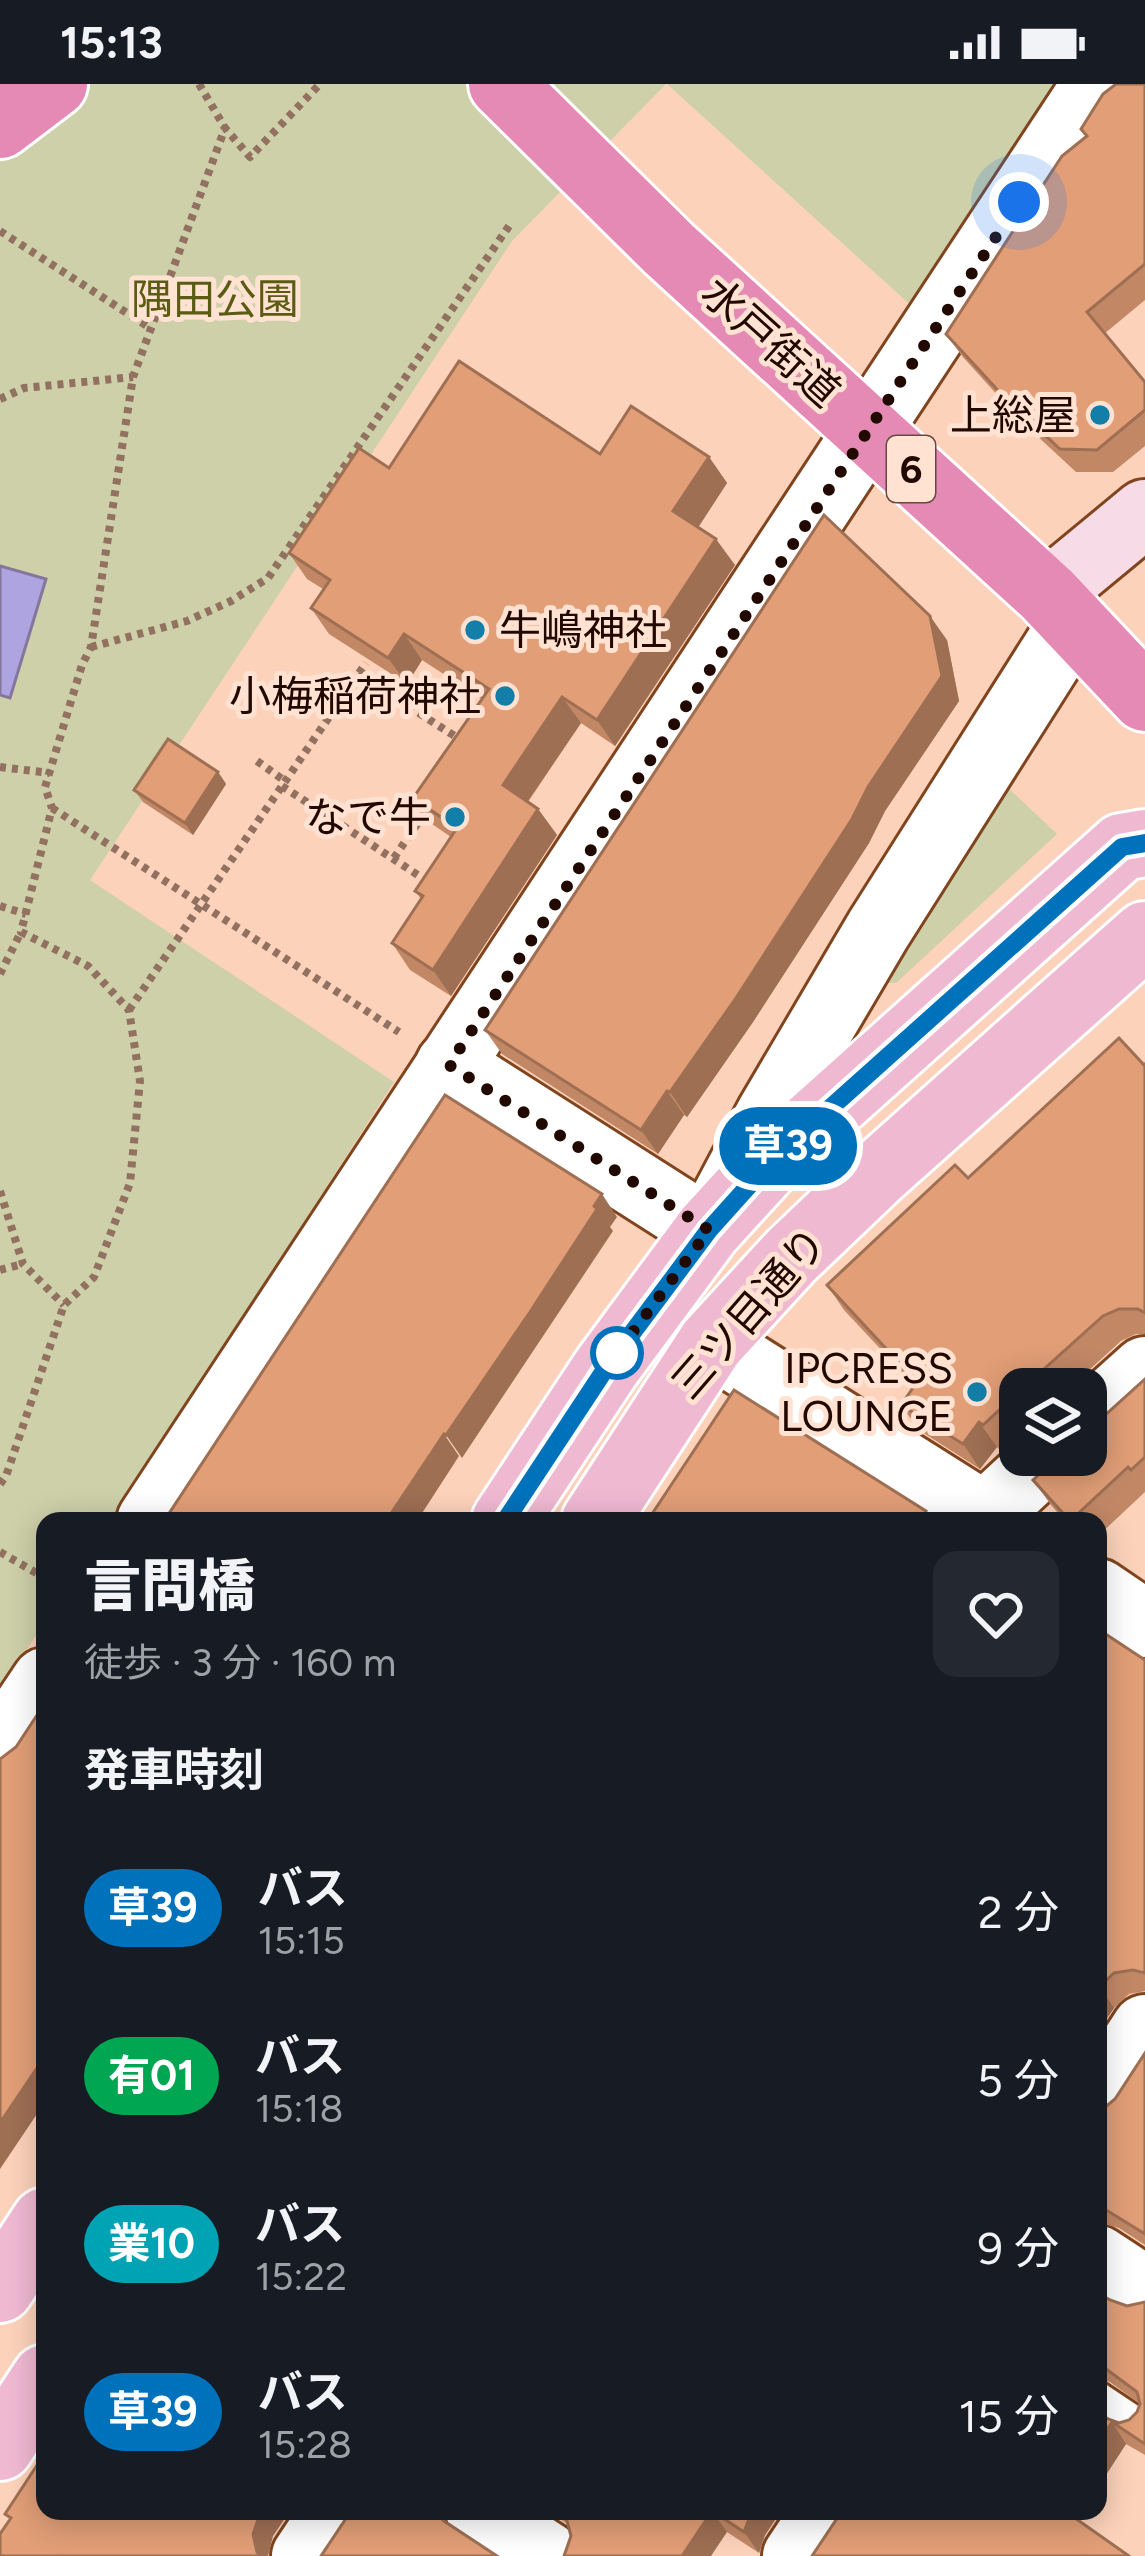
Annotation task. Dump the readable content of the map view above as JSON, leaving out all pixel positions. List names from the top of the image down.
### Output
{
  "streets": {
    "highway": ["水戸街道", "6"],
    "main road": ["三ツ目通り"]
  },
  "parks": ["隅田公園"],
  "places": [
    "上総屋",
    "牛嶋神社",
    "小梅稲荷神社",
    "なで牛",
    "IPCRESS LOUNGE"
  ],
  "lines": ["bus line 草39"],
  "page": {
    "status": "15:13",
    "on_map": "草39",
    "heading": [
      ["言問橋", "徒歩 · 3 分 · 160 m"],
      "発車時刻"
    ],
    "list": [
      {
        "mark": "草39",
        "name": "バス",
        "note": "15:15",
        "value": "2 分"
      },
      {
        "mark": "有01",
        "name": "バス",
        "note": "15:18",
        "value": "5 分"
      },
      {
        "mark": "業10",
        "name": "バス",
        "note": "15:22",
        "value": "9 分"
      },
      {
        "mark": "草39",
        "name": "バス",
        "note": "15:28",
        "value": "15 分"
      }
    ]
  }
}
